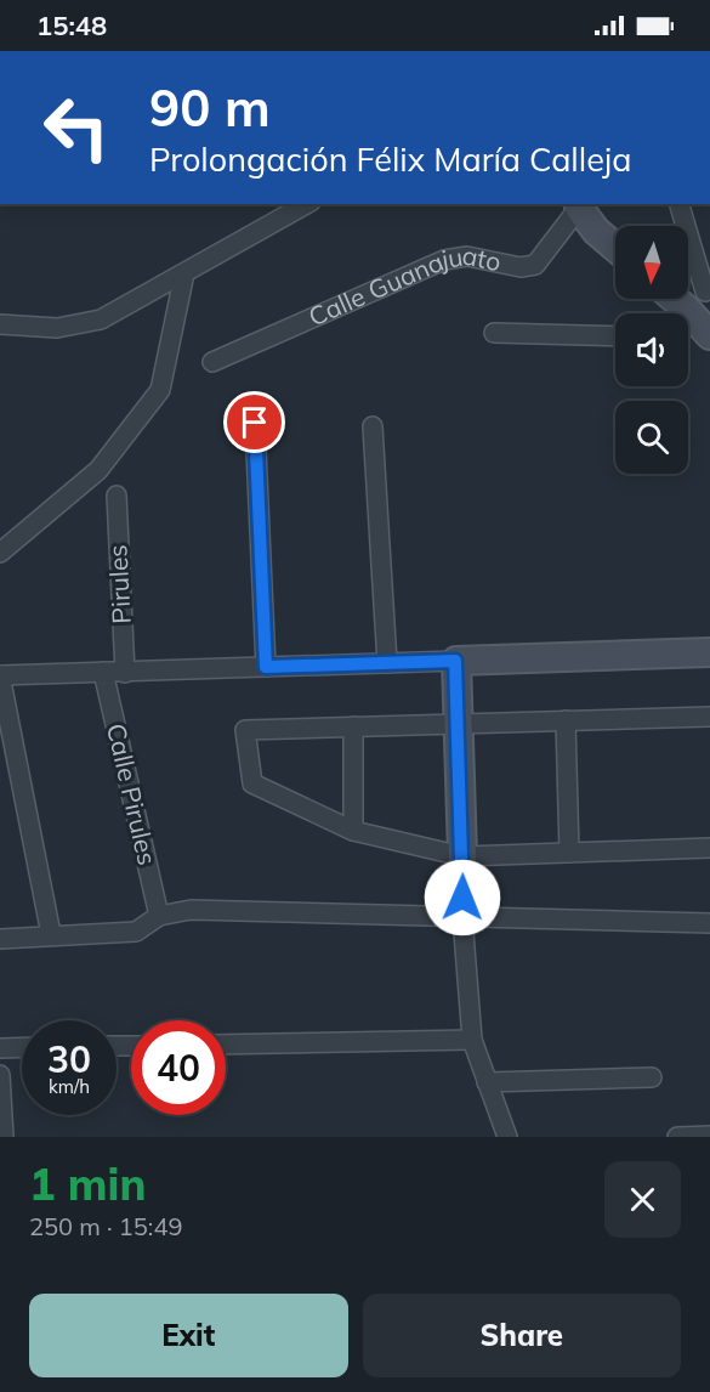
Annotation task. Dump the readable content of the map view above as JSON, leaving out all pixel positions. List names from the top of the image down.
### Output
{
  "streets": {
    "street": ["Calle Guanajuato", "Pirules", "Calle Pirules"]
  },
  "north": "bottom",
  "page": {
    "status": "15:48",
    "turn": ["90 m", "Prolongación Félix María Calleja"],
    "speed": "30 km/h",
    "limit": "40",
    "heading": ["1 min", "250 m · 15:49"],
    "buttons": ["Exit", "Share"]
  }
}
